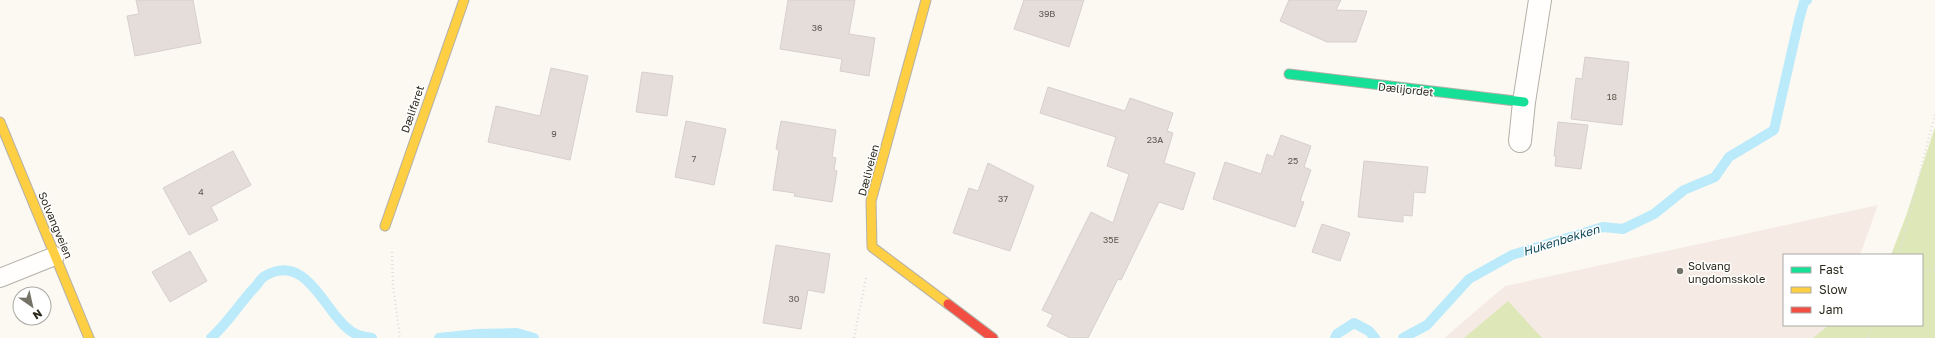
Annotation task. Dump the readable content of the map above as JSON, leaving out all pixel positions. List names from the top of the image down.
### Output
{
  "streets": {
    "street": [
      "Dælijordet",
      "Dælifaret",
      "Dæliveien",
      "Solvangveien"
    ]
  },
  "water": ["Hukenbekken"],
  "places": ["Solvang ungdomsskole"],
  "house_numbers": [
    "39B",
    "36",
    "18",
    "9",
    "23A",
    "7",
    "25",
    "4",
    "37",
    "35E",
    "30"
  ],
  "legend": ["Fast", "Slow", "Jam"],
  "north": "bottom right"
}
